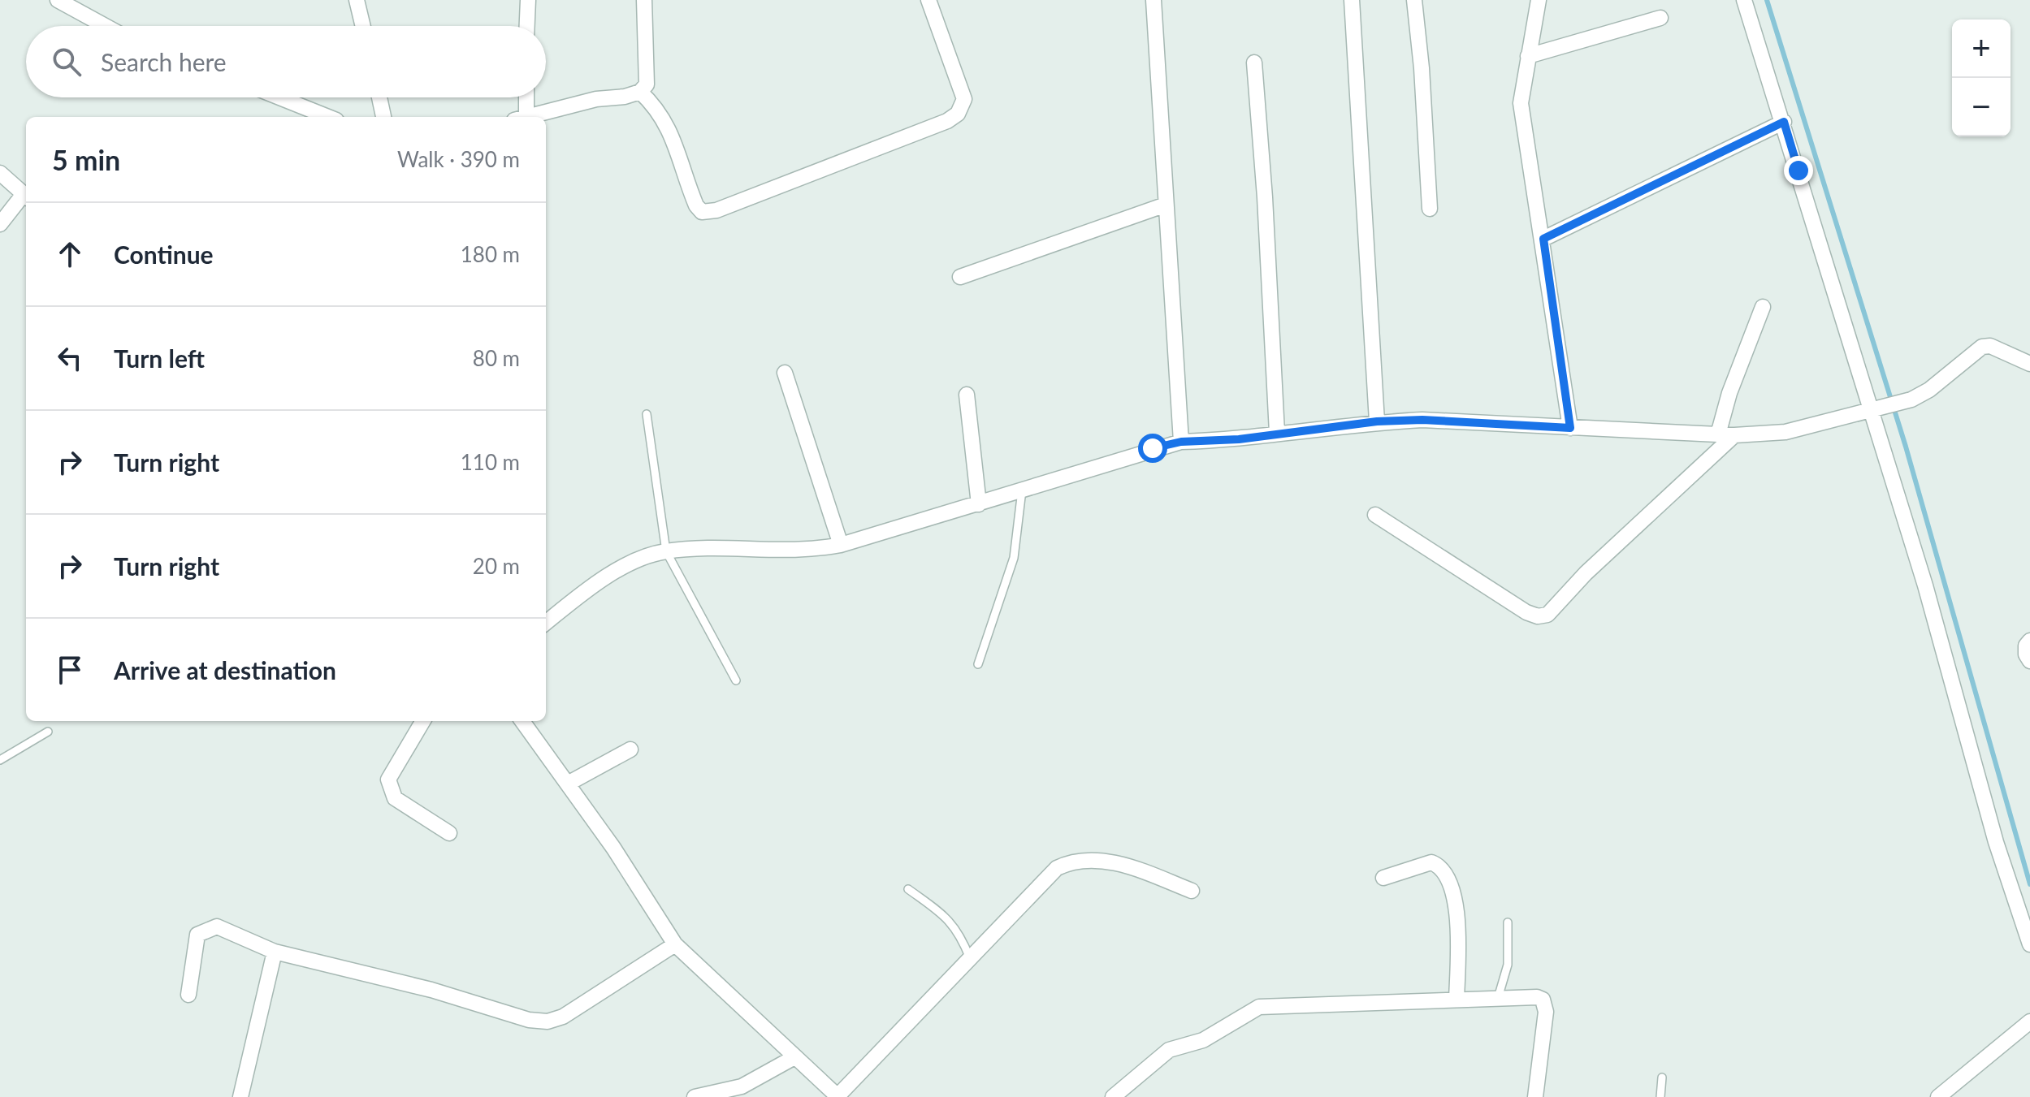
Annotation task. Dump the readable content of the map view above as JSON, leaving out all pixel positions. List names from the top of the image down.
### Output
{
  "page": {
    "map_buttons": ["+", "−"],
    "search": "Search here",
    "heading": ["5 min", "Walk · 390 m"],
    "list": [
      ["Continue", "180 m"],
      ["Turn left", "80 m"],
      ["Turn right", "110 m"],
      ["Turn right", "20 m"],
      "Arrive at destination"
    ]
  }
}
